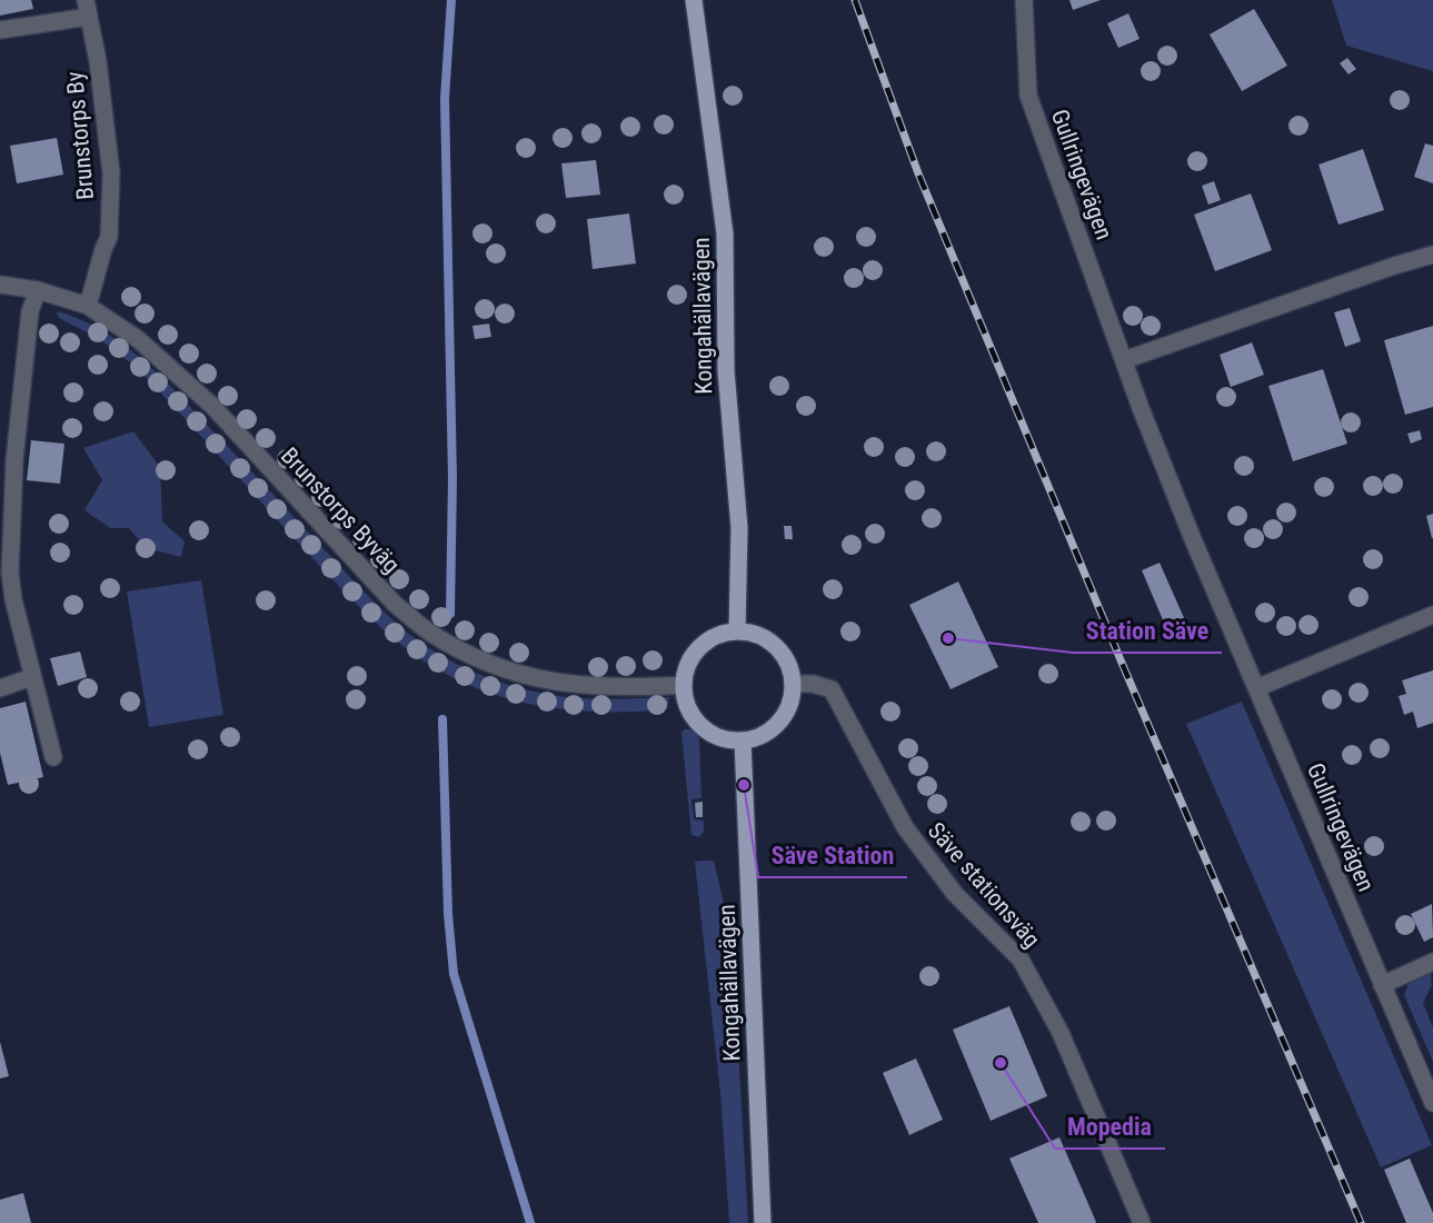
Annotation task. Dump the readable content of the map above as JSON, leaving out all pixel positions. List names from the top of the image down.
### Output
{
  "streets": {
    "main road": ["Kongahällavägen"],
    "street": [
      "Brunstorps By",
      "Gullringevägen",
      "Brunstorps Byväg",
      "Säve stationsväg"
    ]
  },
  "crossings": [
    ["Brunstorps By", "Brunstorps Byväg"],
    ["Kongahällavägen", "Brunstorps Byväg"],
    ["Kongahällavägen", "Säve stationsväg"],
    ["Brunstorps Byväg", "Säve stationsväg"]
  ],
  "places": ["Station Säve", "Säve Station", "Mopedia"]
}
